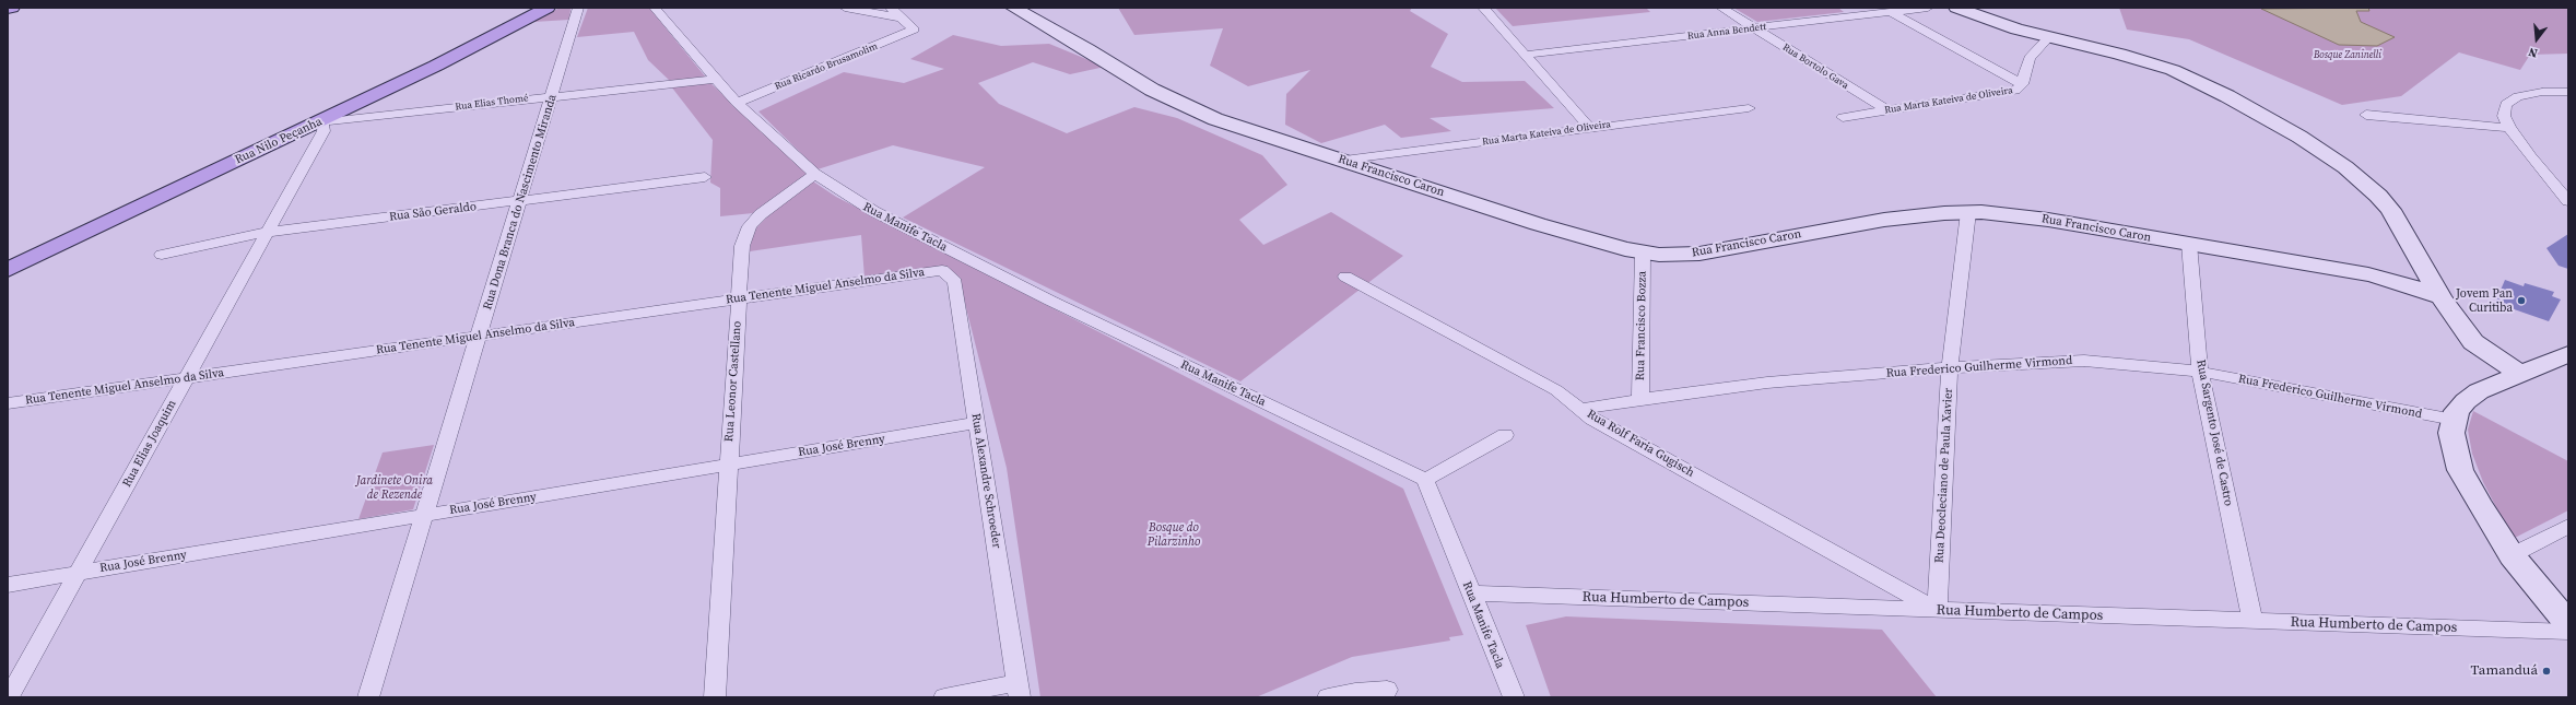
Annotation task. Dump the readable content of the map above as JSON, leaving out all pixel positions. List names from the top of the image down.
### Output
{
  "streets": {
    "main road": ["Rua Nilo Peçanha"],
    "street": [
      "Rua Anna Bendett",
      "Rua Ricardo Brusamolim",
      "Rua Bortolo Gava",
      "Rua Marta Kateiva de Oliveira",
      "Rua Elias Thomé",
      "Rua Francisco Caron",
      "Rua Dona Branca do Nascimento Miranda",
      "Rua São Geraldo",
      "Rua Manife Tacla",
      "Rua Tenente Miguel Anselmo da Silva",
      "Rua Francisco Bozza",
      "Rua Frederico Guilherme Virmond",
      "Rua Leonor Castellano",
      "Rua Sargento José de Castro",
      "Rua Elias Joaquim",
      "Rua Rolf Faria Gugisch",
      "Rua José Brenny",
      "Rua Deocleciano de Paula Xavier",
      "Rua Alexandre Schroeder",
      "Rua Humberto de Campos"
    ]
  },
  "crossings": [
    ["Rua Anna Bendett", "Rua Bortolo Gava"],
    ["Rua Bortolo Gava", "Rua Marta Kateiva de Oliveira"],
    ["Rua Marta Kateiva de Oliveira", "Rua Francisco Caron"],
    ["Rua Elias Thomé", "Rua Nilo Peçanha"],
    ["Rua Elias Thomé", "Rua Dona Branca do Nascimento Miranda"],
    ["Rua Elias Thomé", "Rua Elias Joaquim"],
    ["Rua Nilo Peçanha", "Rua Elias Joaquim"],
    ["Rua Francisco Caron", "Rua Francisco Bozza"],
    ["Rua Francisco Caron", "Rua Sargento José de Castro"],
    ["Rua Francisco Caron", "Rua Deocleciano de Paula Xavier"],
    ["Rua Dona Branca do Nascimento Miranda", "Rua São Geraldo"],
    ["Rua Dona Branca do Nascimento Miranda", "Rua Tenente Miguel Anselmo da Silva"],
    ["Rua Dona Branca do Nascimento Miranda", "Rua José Brenny"],
    ["Rua São Geraldo", "Rua Elias Joaquim"],
    ["Rua Manife Tacla", "Rua Leonor Castellano"],
    ["Rua Manife Tacla", "Rua Humberto de Campos"],
    ["Rua Tenente Miguel Anselmo da Silva", "Rua Leonor Castellano"],
    ["Rua Tenente Miguel Anselmo da Silva", "Rua Elias Joaquim"],
    ["Rua Tenente Miguel Anselmo da Silva", "Rua Alexandre Schroeder"],
    ["Rua Francisco Bozza", "Rua Frederico Guilherme Virmond"],
    ["Rua Frederico Guilherme Virmond", "Rua Sargento José de Castro"],
    ["Rua Frederico Guilherme Virmond", "Rua Rolf Faria Gugisch"],
    ["Rua Frederico Guilherme Virmond", "Rua Deocleciano de Paula Xavier"],
    ["Rua Leonor Castellano", "Rua José Brenny"],
    ["Rua Sargento José de Castro", "Rua Humberto de Campos"],
    ["Rua Elias Joaquim", "Rua José Brenny"],
    ["Rua Rolf Faria Gugisch", "Rua Deocleciano de Paula Xavier"],
    ["Rua Rolf Faria Gugisch", "Rua Humberto de Campos"],
    ["Rua José Brenny", "Rua Alexandre Schroeder"],
    ["Rua Deocleciano de Paula Xavier", "Rua Humberto de Campos"]
  ],
  "parks": ["Bosque Zaninelli", "Jardinete Onira de Rezende", "Bosque do Pilarzinho"],
  "places": ["Jovem Pan Curitiba", "Tamanduá"],
  "north": "bottom"
}
